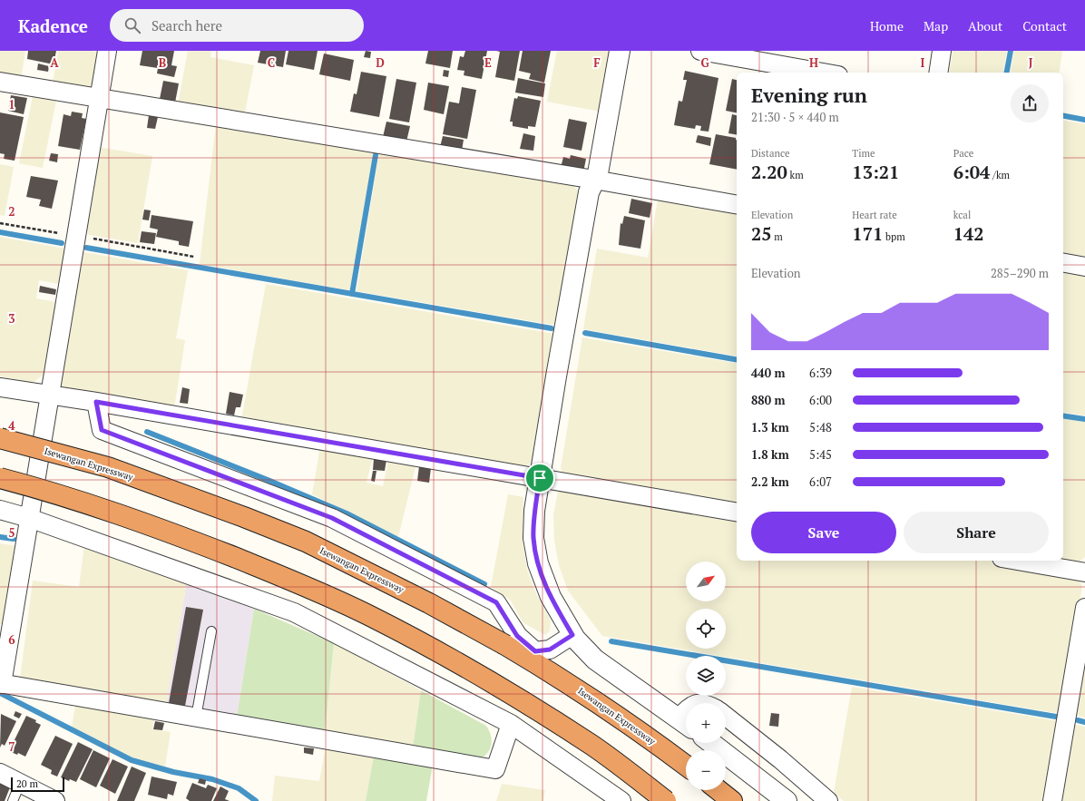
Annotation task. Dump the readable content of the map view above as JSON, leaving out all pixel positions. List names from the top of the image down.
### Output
{
  "streets": {
    "highway": ["Isewangan Expressway"]
  },
  "scale_bar": "20 m",
  "north": "top right",
  "page": {
    "header": "Kadence",
    "search": "Search here",
    "nav": [
      "Home",
      "Map",
      "About",
      "Contact"
    ],
    "heading": ["Evening run", "21:30 · 5 × 440 m"],
    "stats": [
      ["Distance", "2.20 km"],
      ["Time", "13:21"],
      ["Pace", "6:04 /km"],
      ["Elevation", "25 m"],
      ["Heart rate", "171 bpm"],
      ["kcal", "142"]
    ],
    "chart": ["Elevation", "285–290 m"],
    "list": [
      {
        "name": "440 m",
        "note": "6:39"
      },
      {
        "name": "880 m",
        "note": "6:00"
      },
      {
        "name": "1.3 km",
        "note": "5:48"
      },
      {
        "name": "1.8 km",
        "note": "5:45"
      },
      {
        "name": "2.2 km",
        "note": "6:07"
      }
    ],
    "buttons": ["Save", "Share"],
    "map_buttons": ["+", "−"],
    "scale": "20 m"
  },
  "grid": {
    "columns": [
      "A",
      "B",
      "C",
      "D",
      "E",
      "F",
      "G",
      "H",
      "I",
      "J"
    ],
    "rows": [
      "1",
      "2",
      "3",
      "4",
      "5",
      "6",
      "7"
    ]
  }
}
